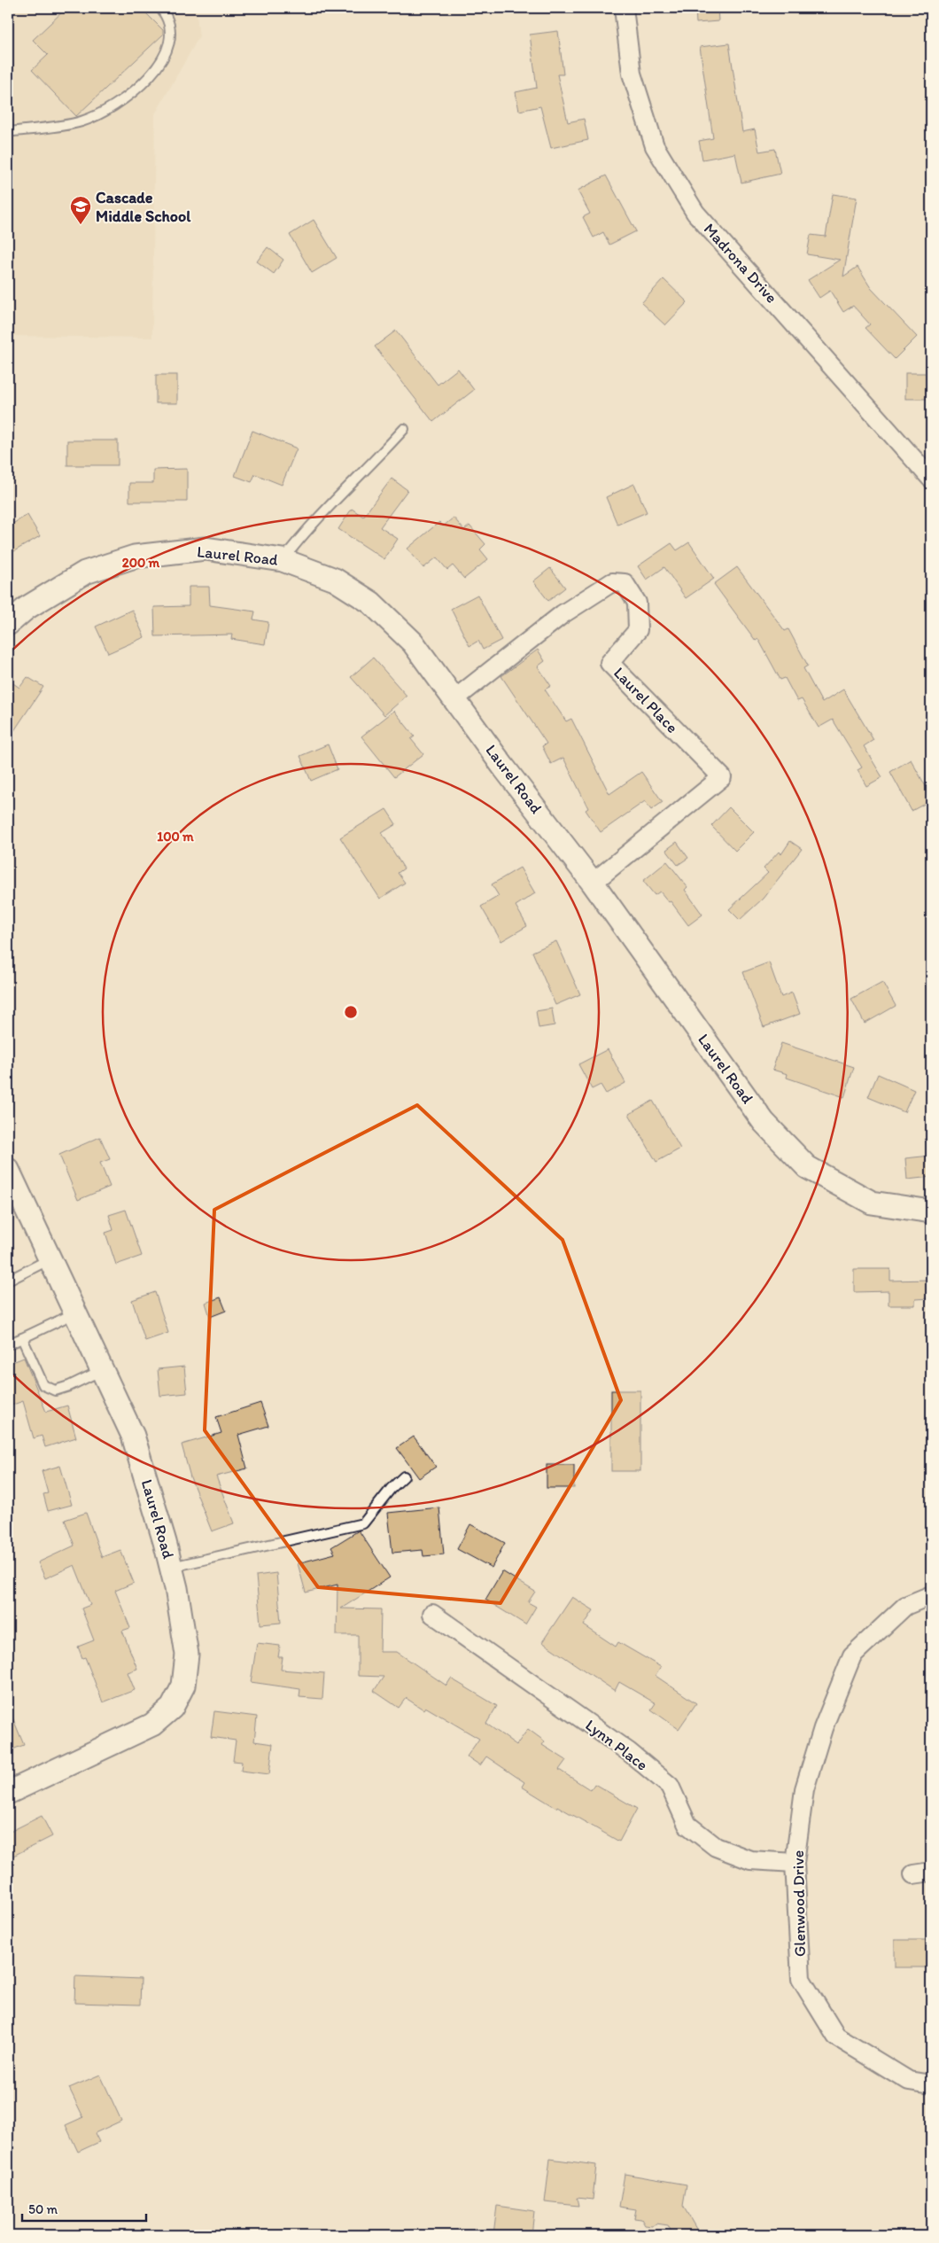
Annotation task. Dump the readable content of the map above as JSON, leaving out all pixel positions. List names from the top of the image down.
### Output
{
  "streets": {
    "street": [
      "Madrona Drive",
      "Laurel Road",
      "Laurel Place",
      "Lynn Place",
      "Glenwood Drive"
    ]
  },
  "crossings": [
    ["Laurel Road", "Laurel Place"],
    ["Lynn Place", "Glenwood Drive"]
  ],
  "places": {
    "school or university": ["Cascade Middle School"]
  },
  "scale_bar": "50 m",
  "rings": ["200 m", "100 m"]
}
